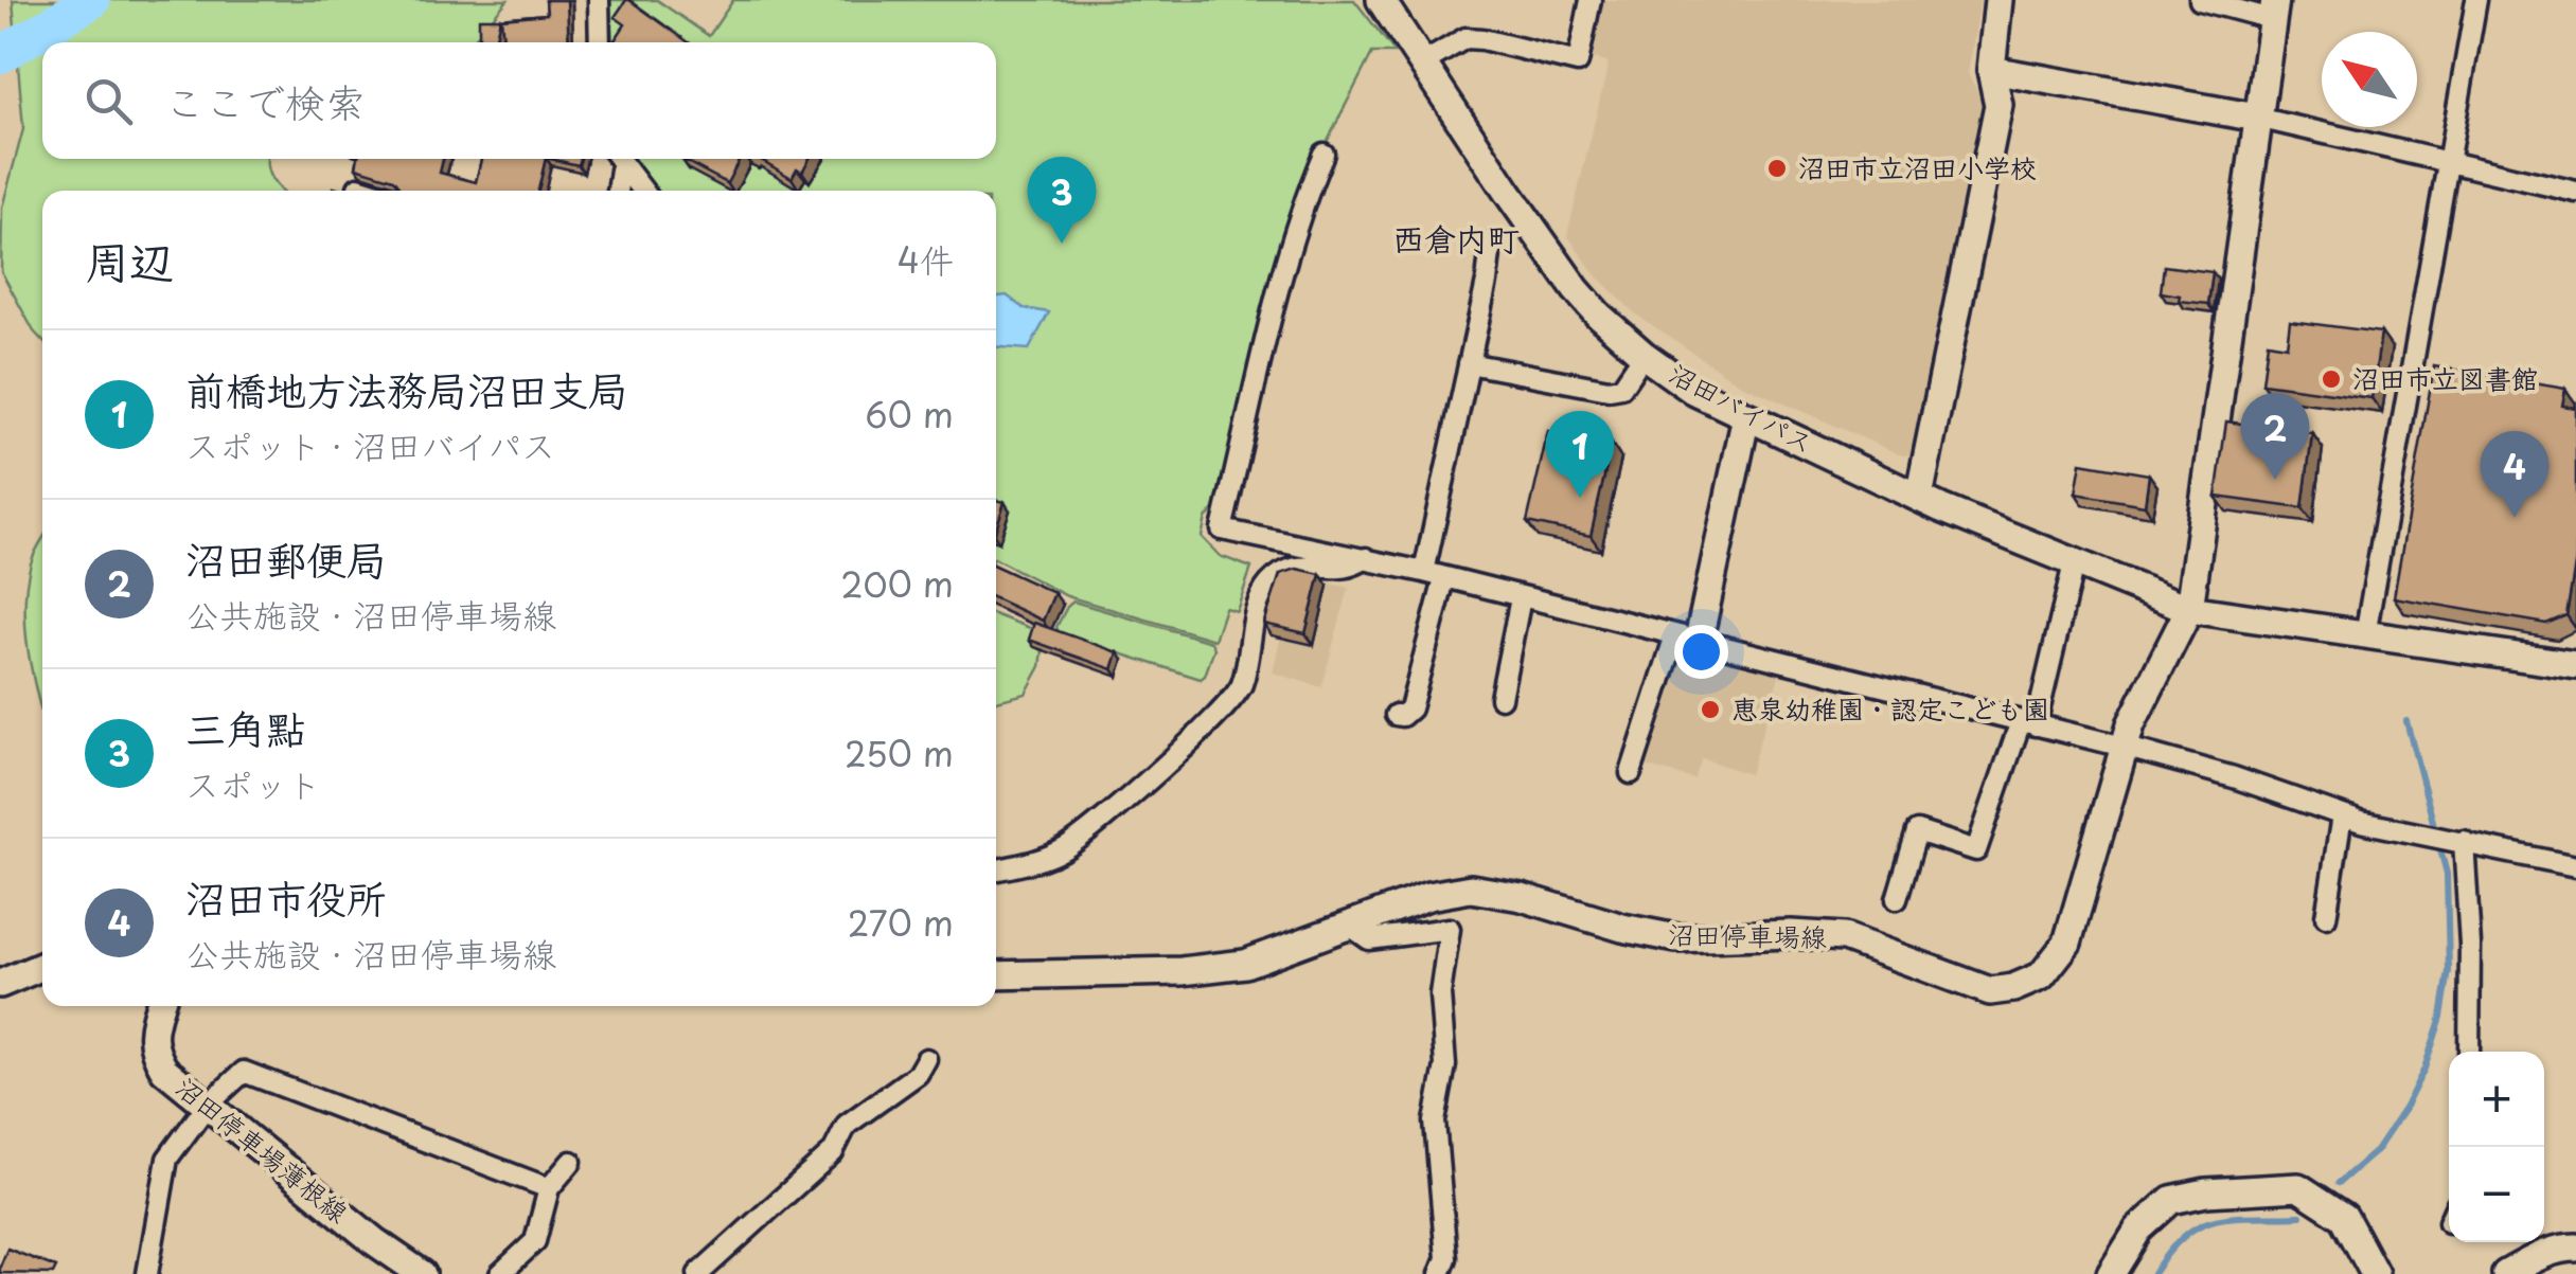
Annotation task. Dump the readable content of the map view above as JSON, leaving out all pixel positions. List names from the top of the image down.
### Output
{
  "streets": {
    "street": ["沼田バイパス", "沼田停車場線", "沼田停車場薄根線"]
  },
  "crossings": [
    ["沼田バイパス", "沼田停車場線"]
  ],
  "districts": ["西倉内町"],
  "places": ["沼田市立沼田小学校", "沼田市立図書館", "恵泉幼稚園・認定こども園"],
  "north": "top left",
  "page": {
    "search": "ここで検索",
    "pins": [
      "3",
      "2",
      "1",
      "4"
    ],
    "heading": ["周辺", "4件"],
    "list": [
      {
        "mark": "1",
        "name": "前橋地方法務局沼田支局",
        "note": "スポット · 沼田バイパス",
        "value": "60 m"
      },
      {
        "mark": "2",
        "name": "沼田郵便局",
        "note": "公共施設 · 沼田停車場線",
        "value": "200 m"
      },
      {
        "mark": "3",
        "name": "三角點",
        "note": "スポット",
        "value": "250 m"
      },
      {
        "mark": "4",
        "name": "沼田市役所",
        "note": "公共施設 · 沼田停車場線",
        "value": "270 m"
      }
    ],
    "map_buttons": ["+", "−"]
  }
}
